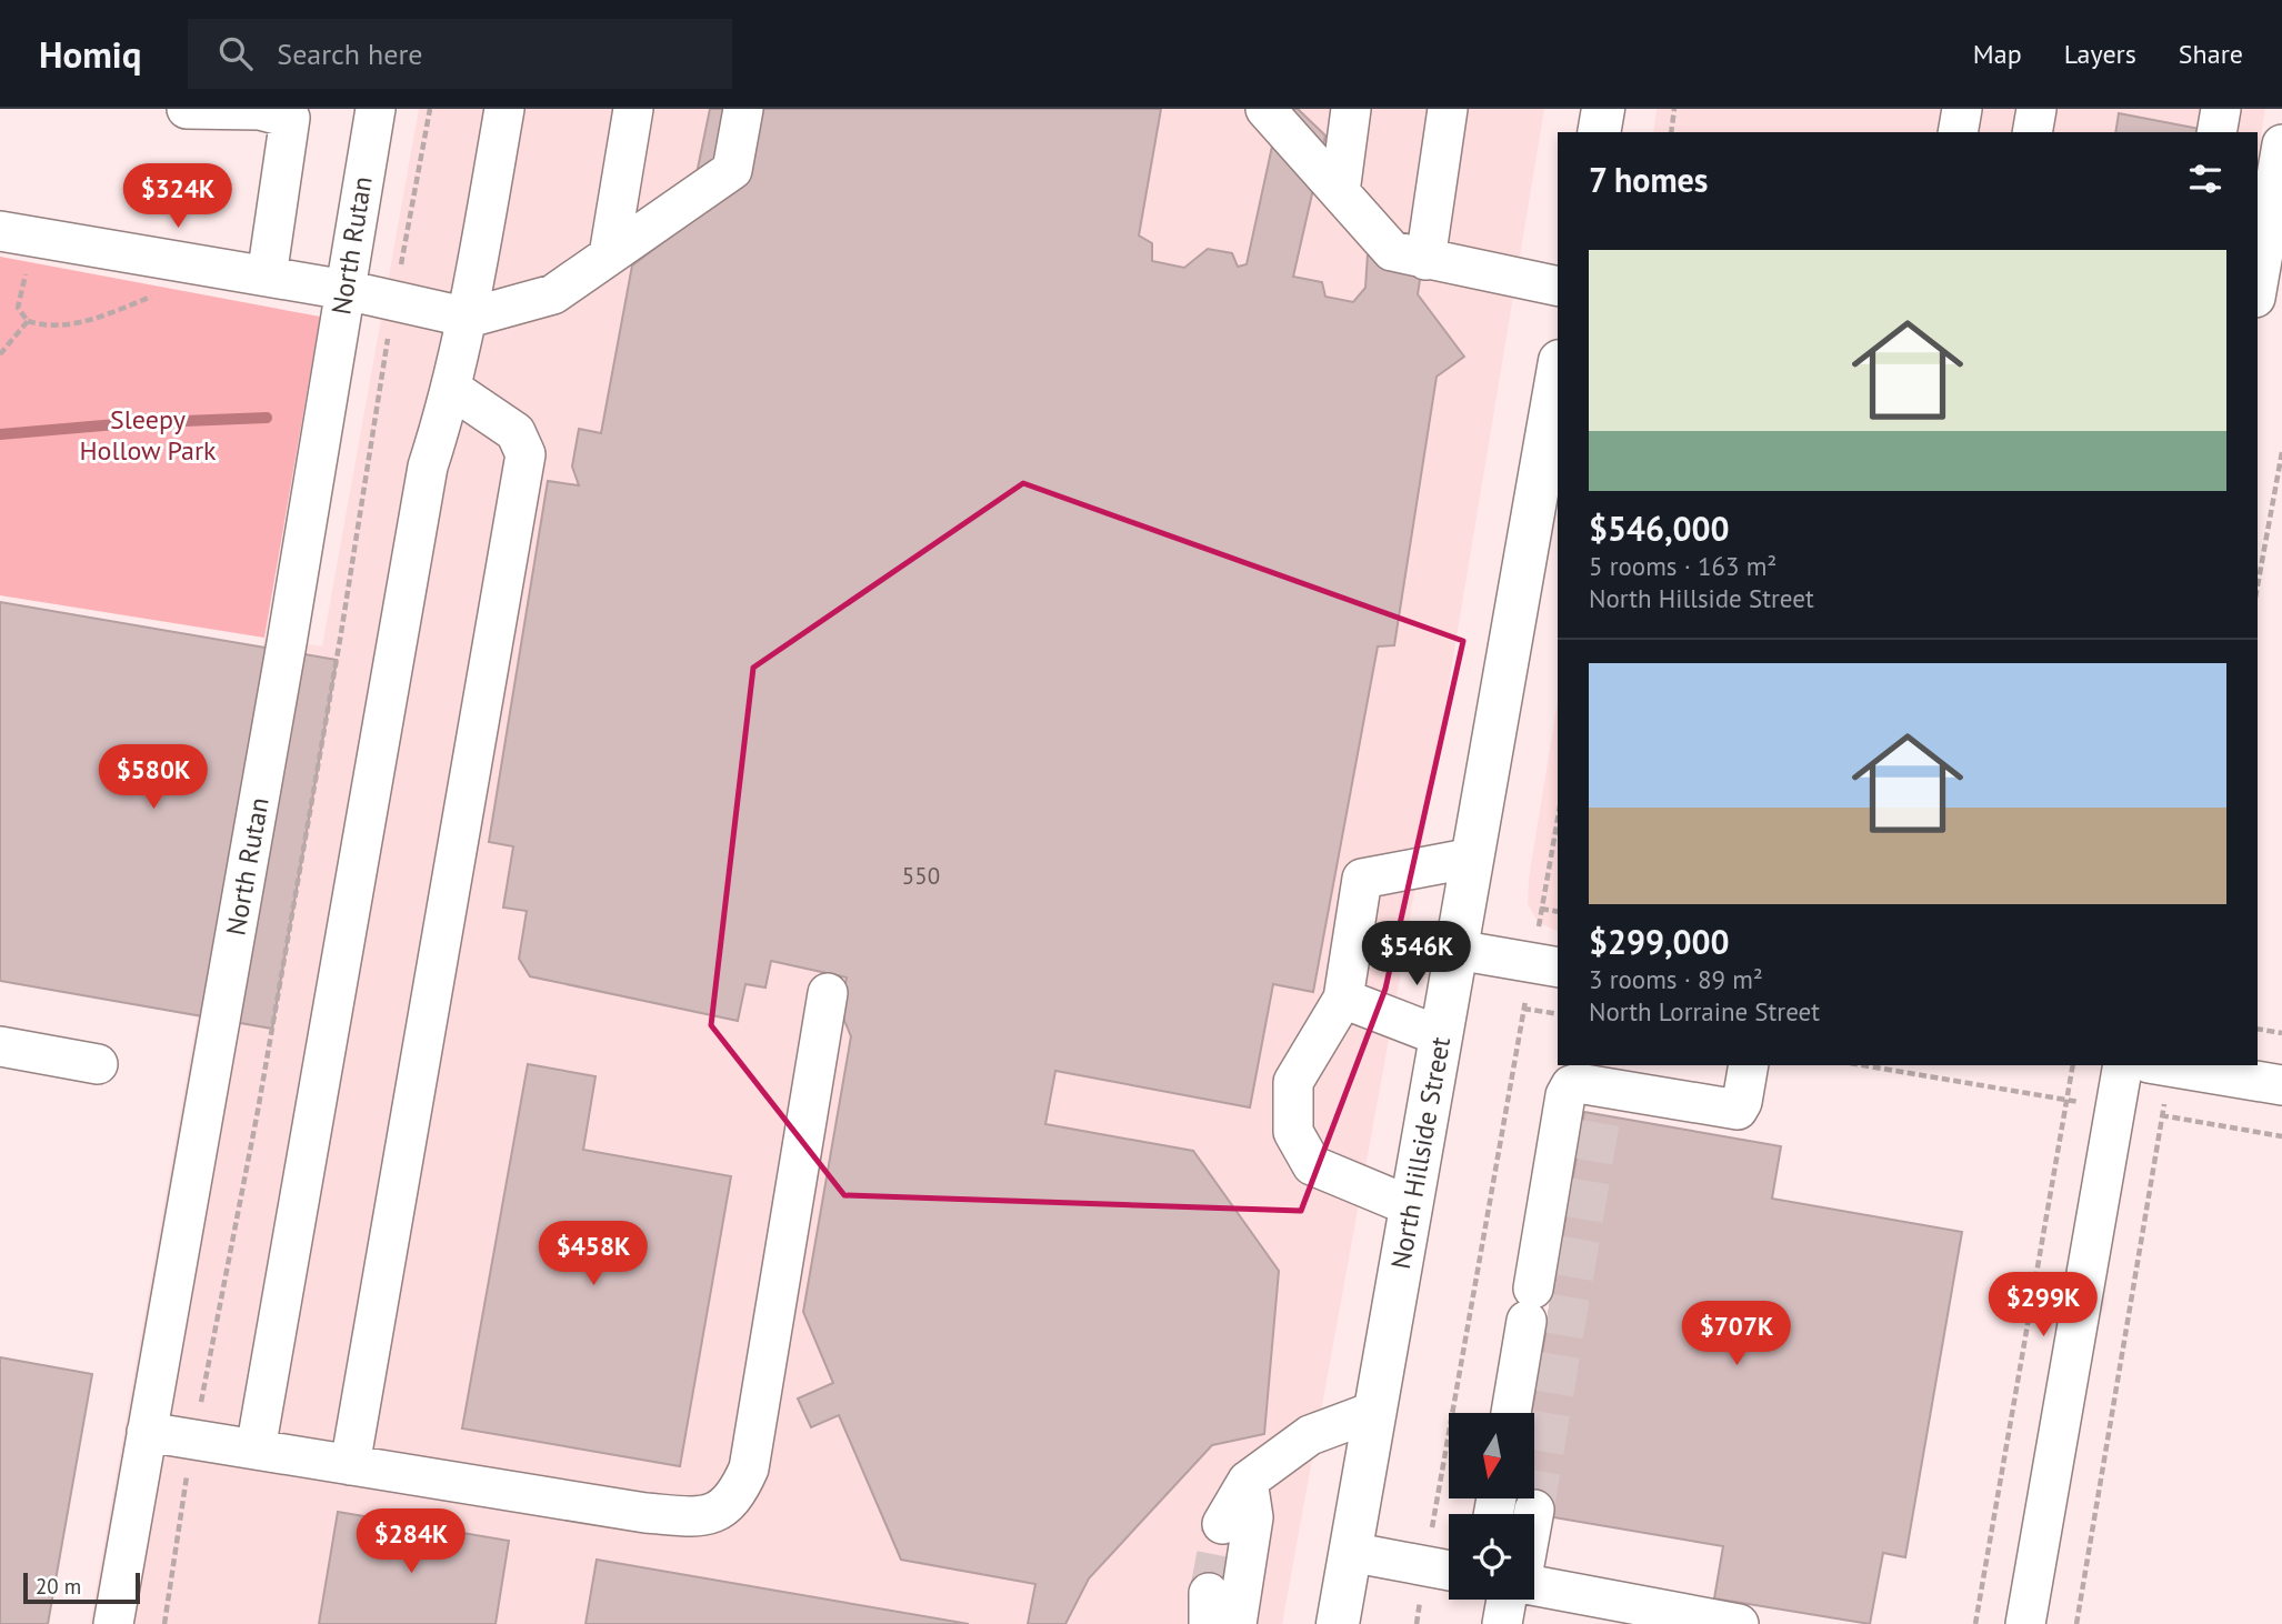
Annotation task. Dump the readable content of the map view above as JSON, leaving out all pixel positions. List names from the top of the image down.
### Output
{
  "streets": {
    "main road": ["North Hillside Street"],
    "street": ["North Rutan"]
  },
  "parks": ["Sleepy Hollow Park"],
  "house_numbers": ["550"],
  "scale_bar": "20 m",
  "north": "bottom",
  "page": {
    "header": "Homiq",
    "search": "Search here",
    "nav": ["Map", "Layers", "Share"],
    "heading": "7 homes",
    "price": [
      "$324K",
      "$580K",
      "$546K",
      "$458K",
      "$299K",
      "$707K",
      "$284K"
    ],
    "list": [
      {
        "name": "$546,000",
        "note": "5 rooms · 163 m² · North Hillside Street"
      },
      {
        "name": "$299,000",
        "note": "3 rooms · 89 m² · North Lorraine Street"
      }
    ],
    "scale": "20 m"
  }
}
